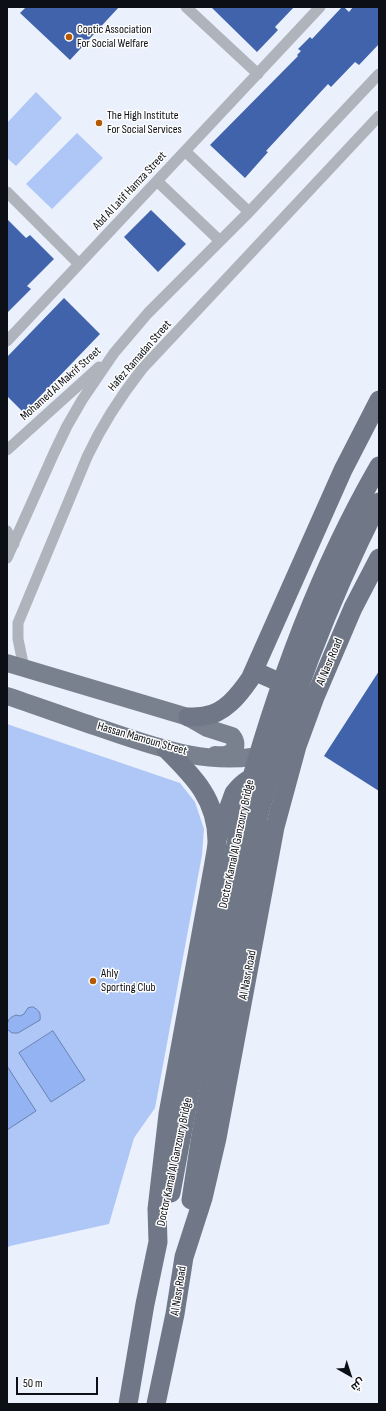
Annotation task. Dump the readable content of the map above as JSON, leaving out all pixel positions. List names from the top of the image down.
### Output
{
  "streets": {
    "highway": ["Al Nasr Road", "Doctor Kamal Al Ganzoury Bridge"],
    "main road": ["Hassan Mamoun Street"],
    "street": ["Abd Al Latif Hamza Street", "Hafez Ramadan Street", "Mohamed Al Makrif Street"]
  },
  "crossings": [
    ["Hafez Ramadan Street", "Mohamed Al Makrif Street"],
    ["Al Nasr Road", "Hassan Mamoun Street"],
    ["Al Nasr Road", "Doctor Kamal Al Ganzoury Bridge"]
  ],
  "places": ["Coptic Association For Social Welfare", "The High Institute For Social Services", "Ahly Sporting Club"],
  "scale_bar": "50 m",
  "north": "bottom right"
}
